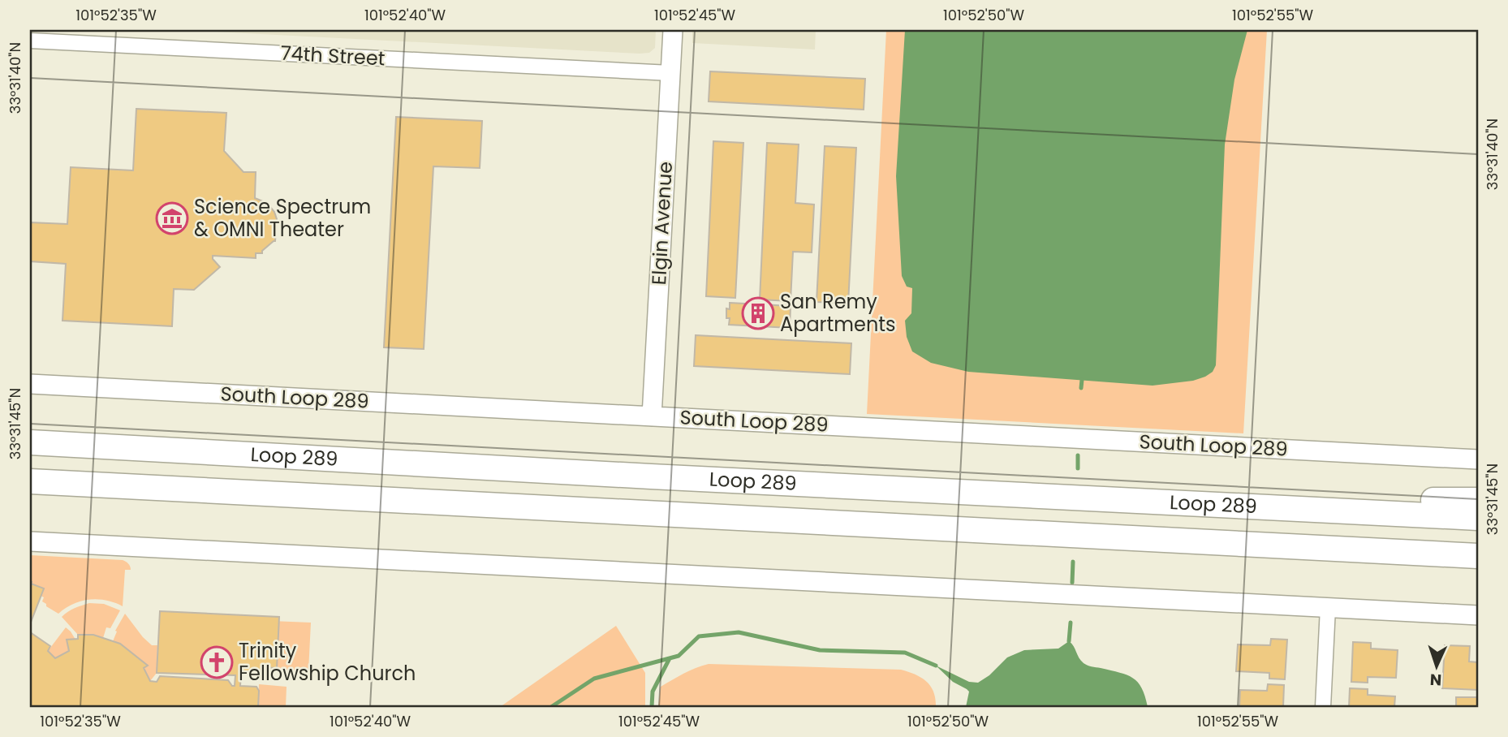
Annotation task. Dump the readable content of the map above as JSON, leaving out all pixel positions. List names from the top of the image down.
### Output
{
  "streets": {
    "highway": ["Loop 289"],
    "main road": ["Elgin Avenue", "South Loop 289"],
    "street": ["74th Street"]
  },
  "crossings": [
    ["74th Street", "Elgin Avenue"],
    ["Elgin Avenue", "South Loop 289"]
  ],
  "places": {
    "museum": ["Science Spectrum & OMNI Theater"],
    "building": ["San Remy Apartments"],
    "church": ["Trinity Fellowship Church"]
  },
  "north": "bottom",
  "coordinates": [
    "101°52'35\"W",
    "101°52'40\"W",
    "101°52'45\"W",
    "101°52'50\"W",
    "101°52'55\"W",
    "33°31'40\"N",
    "33°31'45\"N"
  ]
}
